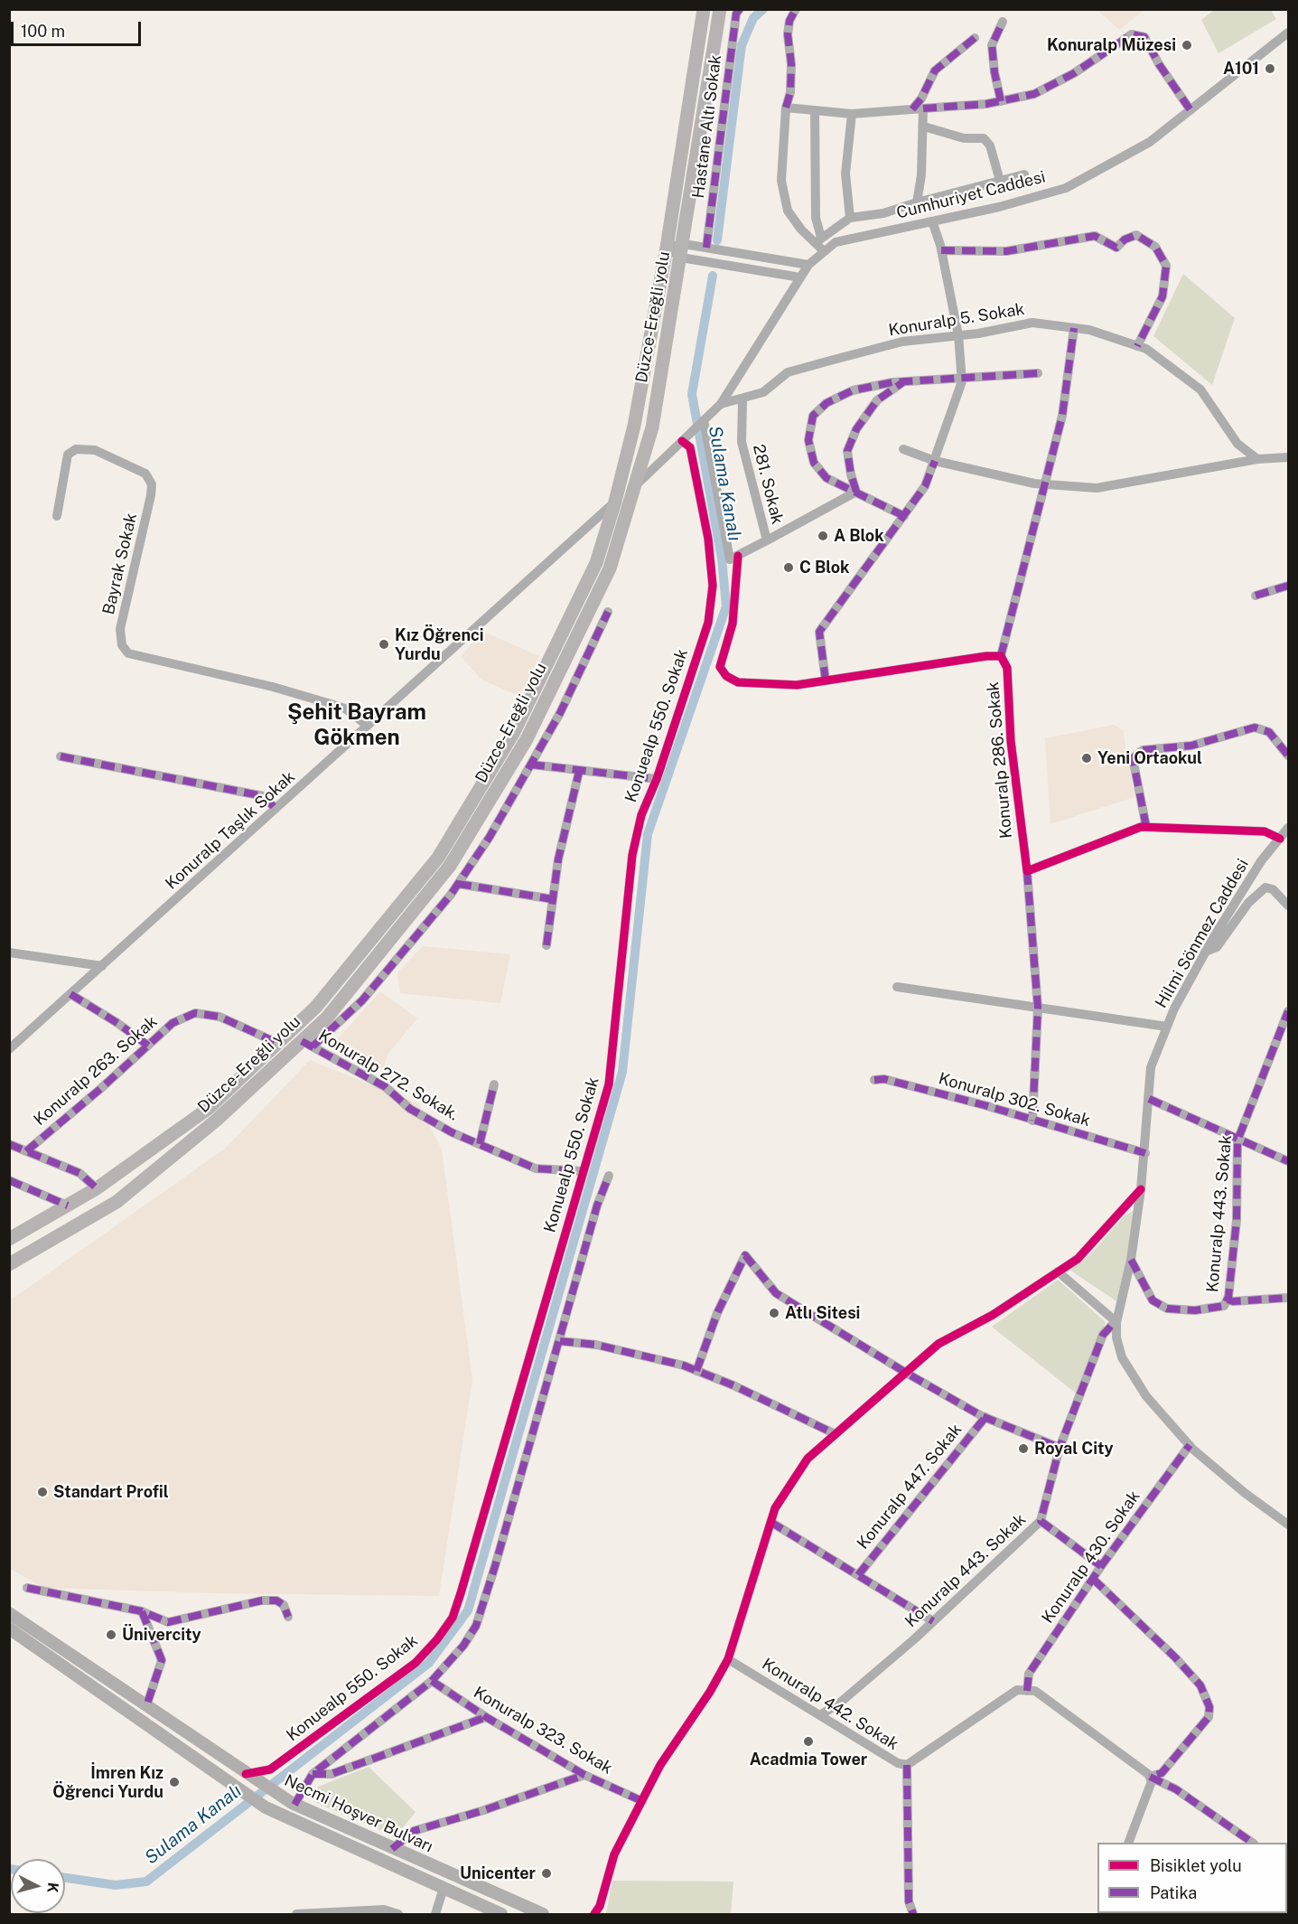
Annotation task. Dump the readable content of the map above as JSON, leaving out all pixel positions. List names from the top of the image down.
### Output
{
  "streets": {
    "highway": ["Düzce-Ereğli yolu"],
    "main road": ["Necmi Hoşver Bulvarı"],
    "street": [
      "Hastane Altı Sokak",
      "Cumhuriyet Caddesi",
      "Konuralp 5. Sokak",
      "281. Sokak",
      "Bayrak Sokak",
      "Konuealp 550. Sokak",
      "Konuralp 286. Sokak",
      "Konuralp Taşlık Sokak",
      "Hilmi Sönmez Caddesi",
      "Konuralp 263. Sokak",
      "Konuralp 272. Sokak.",
      "Konuralp 302. Sokak",
      "Konuralp 443. Sokak",
      "Konuralp 447. Sokak",
      "Konuralp 430. Sokak",
      "Konuralp 442. Sokak",
      "Konuralp 323. Sokak"
    ]
  },
  "crossings": [
    ["Cumhuriyet Caddesi", "Düzce-Ereğli yolu"],
    ["Cumhuriyet Caddesi", "Konuralp 5. Sokak"],
    ["Cumhuriyet Caddesi", "Konuealp 550. Sokak"],
    ["Düzce-Ereğli yolu", "Konuralp Taşlık Sokak"],
    ["Düzce-Ereğli yolu", "Konuralp 263. Sokak"],
    ["Düzce-Ereğli yolu", "Konuralp 272. Sokak."],
    ["Konuralp 5. Sokak", "281. Sokak"],
    ["Bayrak Sokak", "Konuralp Taşlık Sokak"],
    ["Konuealp 550. Sokak", "Konuralp 272. Sokak."],
    ["Konuealp 550. Sokak", "Necmi Hoşver Bulvarı"],
    ["Konuralp 286. Sokak", "Konuralp 302. Sokak"],
    ["Hilmi Sönmez Caddesi", "Konuralp 302. Sokak"],
    ["Hilmi Sönmez Caddesi", "Konuralp 443. Sokak"],
    ["Konuralp 443. Sokak", "Konuralp 442. Sokak"],
    ["Konuralp 430. Sokak", "Konuralp 442. Sokak"]
  ],
  "districts": ["Şehit Bayram Gökmen"],
  "water": ["Sulama Kanalı"],
  "places": [
    "Konuralp Müzesi",
    "A101",
    "A Blok",
    "C Blok",
    "Kız Öğrenci Yurdu",
    "Yeni Ortaokul",
    "Atlı Sitesi",
    "Royal City",
    "Standart Profil",
    "Ünivercity",
    "Acadmia Tower",
    "İmren Kız Öğrenci Yurdu",
    "Unicenter"
  ],
  "legend": ["Bisiklet yolu", "Patika"],
  "scale_bar": "100 m",
  "north": "right"
}
